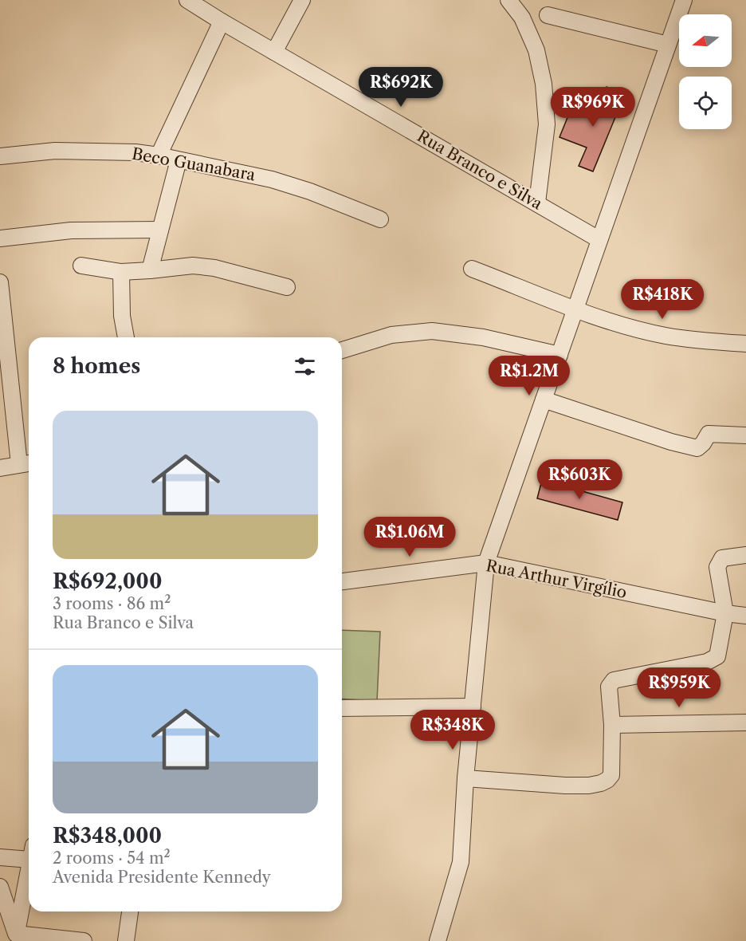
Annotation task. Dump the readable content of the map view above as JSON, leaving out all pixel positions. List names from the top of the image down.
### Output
{
  "streets": {
    "street": ["Beco Guanabara", "Rua Branco e Silva", "Rua Arthur Virgílio"]
  },
  "north": "left",
  "page": {
    "price": [
      "R$692K",
      "R$969K",
      "R$418K",
      "R$1.2M",
      "R$603K",
      "R$1.06M",
      "R$959K",
      "R$348K"
    ],
    "heading": "8 homes",
    "list": [
      {
        "name": "R$692,000",
        "note": "3 rooms · 86 m² · Rua Branco e Silva"
      },
      {
        "name": "R$348,000",
        "note": "2 rooms · 54 m² · Avenida Presidente Kennedy"
      }
    ]
  }
}
